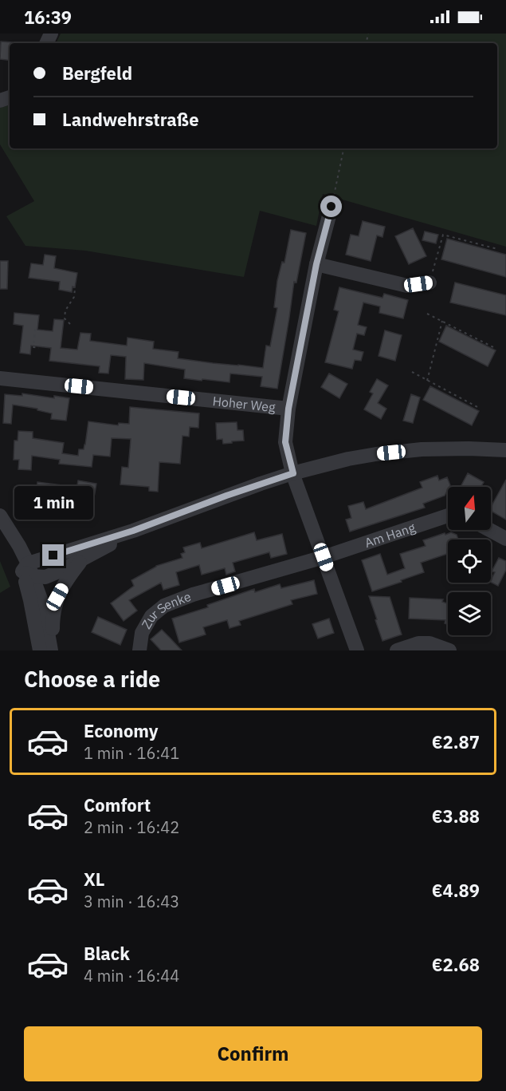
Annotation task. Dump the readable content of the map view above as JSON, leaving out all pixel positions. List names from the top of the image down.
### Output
{
  "streets": {
    "street": ["Hoher Weg", "Am Hang", "Zur Senke"]
  },
  "crossings": [
    ["Am Hang", "Zur Senke"]
  ],
  "north": "top",
  "page": {
    "status": "16:39",
    "banner": ["Bergfeld", "Landwehrstraße"],
    "bubble": "1 min",
    "heading": "Choose a ride",
    "list": [
      {
        "name": "Economy",
        "note": "1 min · 16:41",
        "value": "€2.87"
      },
      {
        "name": "Comfort",
        "note": "2 min · 16:42",
        "value": "€3.88"
      },
      {
        "name": "XL",
        "note": "3 min · 16:43",
        "value": "€4.89"
      },
      {
        "name": "Black",
        "note": "4 min · 16:44",
        "value": "€2.68"
      }
    ],
    "buttons": "Confirm"
  }
}
